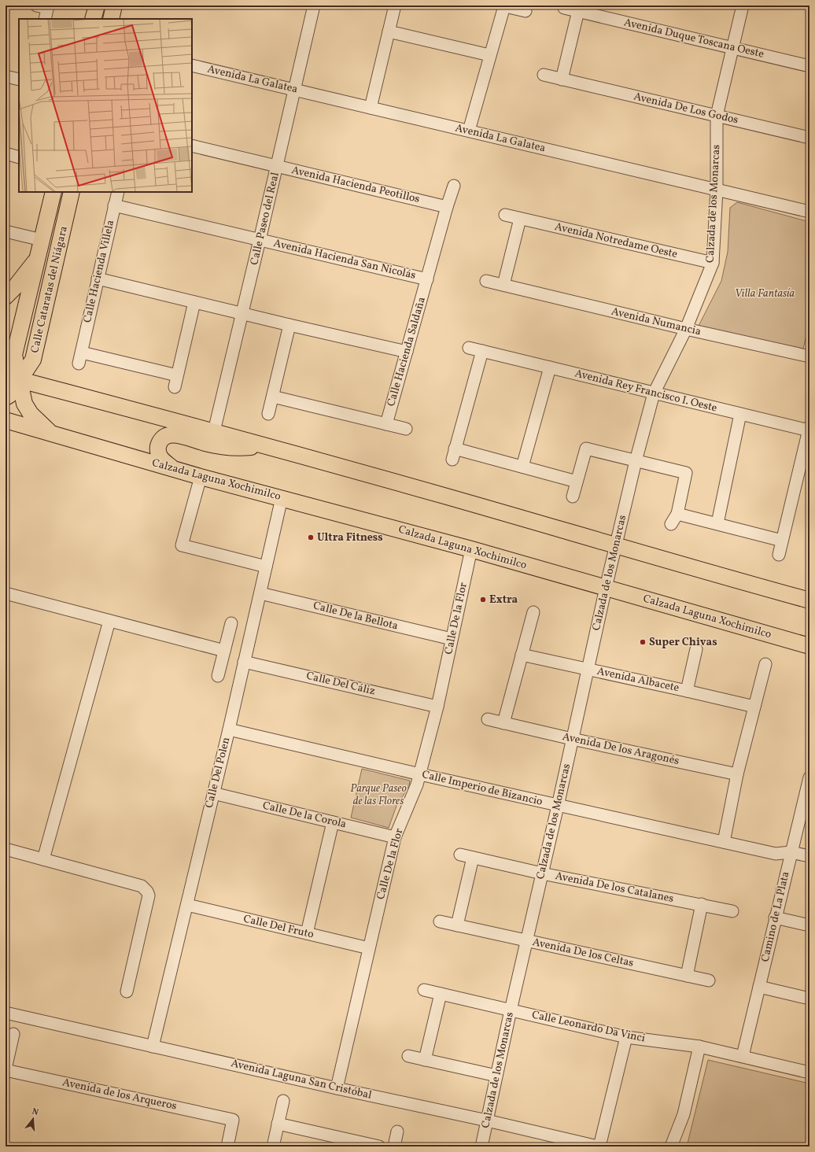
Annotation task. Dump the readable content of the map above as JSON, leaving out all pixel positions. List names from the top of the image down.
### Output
{
  "streets": {
    "main road": ["Calle Cataratas del Niágara", "Calzada Laguna Xochimilco"],
    "street": [
      "Avenida Duque Toscana Oeste",
      "Avenida La Galatea",
      "Avenida De Los Godos",
      "Avenida Hacienda Peotillos",
      "Calzada de los Monarcas",
      "Calle Paseo del Real",
      "Avenida Notredame Oeste",
      "Avenida Hacienda San Nicolás",
      "Calle Hacienda Villela",
      "Avenida Numancia",
      "Calle Hacienda Saldaña",
      "Avenida Rey Francisco I. Oeste",
      "Calle De la Bellota",
      "Calle De la Flor",
      "Avenida Albacete",
      "Calle Del Cáliz",
      "Avenida De los Aragonés",
      "Calle Del Polen",
      "Calle Imperio de Bizancio",
      "Calle De la Corola",
      "Avenida De los Catalanes",
      "Camino de La Plata",
      "Calle Del Fruto",
      "Avenida De los Celtas",
      "Calle Leonardo Da Vinci",
      "Avenida Laguna San Cristóbal",
      "Avenida de los Arqueros"
    ]
  },
  "crossings": [
    ["Avenida Duque Toscana Oeste", "Calzada de los Monarcas"],
    ["Avenida La Galatea", "Calzada de los Monarcas"],
    ["Avenida La Galatea", "Calle Paseo del Real"],
    ["Avenida De Los Godos", "Calzada de los Monarcas"],
    ["Avenida Hacienda Peotillos", "Calle Paseo del Real"],
    ["Avenida Hacienda Peotillos", "Calle Hacienda Saldaña"],
    ["Calzada de los Monarcas", "Avenida Notredame Oeste"],
    ["Calzada de los Monarcas", "Avenida Numancia"],
    ["Calzada de los Monarcas", "Avenida Rey Francisco I. Oeste"],
    ["Calzada de los Monarcas", "Calzada Laguna Xochimilco"],
    ["Calzada de los Monarcas", "Avenida Albacete"],
    ["Calzada de los Monarcas", "Avenida De los Aragonés"],
    ["Calzada de los Monarcas", "Calle Imperio de Bizancio"],
    ["Calzada de los Monarcas", "Avenida De los Catalanes"],
    ["Calzada de los Monarcas", "Avenida De los Celtas"],
    ["Calzada de los Monarcas", "Calle Leonardo Da Vinci"],
    ["Calzada de los Monarcas", "Avenida Laguna San Cristóbal"],
    ["Calle Paseo del Real", "Avenida Hacienda San Nicolás"],
    ["Avenida Hacienda San Nicolás", "Calle Hacienda Villela"],
    ["Avenida Hacienda San Nicolás", "Calle Hacienda Saldaña"],
    ["Calzada Laguna Xochimilco", "Calle De la Flor"],
    ["Calzada Laguna Xochimilco", "Calle Del Polen"],
    ["Calle De la Bellota", "Calle De la Flor"],
    ["Calle De la Bellota", "Calle Del Polen"],
    ["Calle De la Flor", "Calle Del Cáliz"],
    ["Calle De la Flor", "Calle Imperio de Bizancio"],
    ["Calle De la Flor", "Calle De la Corola"],
    ["Calle De la Flor", "Calle Del Fruto"],
    ["Calle De la Flor", "Avenida Laguna San Cristóbal"],
    ["Calle Del Cáliz", "Calle Del Polen"],
    ["Calle Del Polen", "Calle Imperio de Bizancio"],
    ["Calle Del Polen", "Calle De la Corola"],
    ["Calle Del Polen", "Calle Del Fruto"],
    ["Calle Del Polen", "Avenida Laguna San Cristóbal"],
    ["Calle Imperio de Bizancio", "Camino de La Plata"],
    ["Camino de La Plata", "Calle Leonardo Da Vinci"]
  ],
  "parks": ["Villa Fantasía", "Parque Paseo de las Flores"],
  "places": ["Ultra Fitness", "Extra", "Super Chivas"],
  "north": "top"
}
